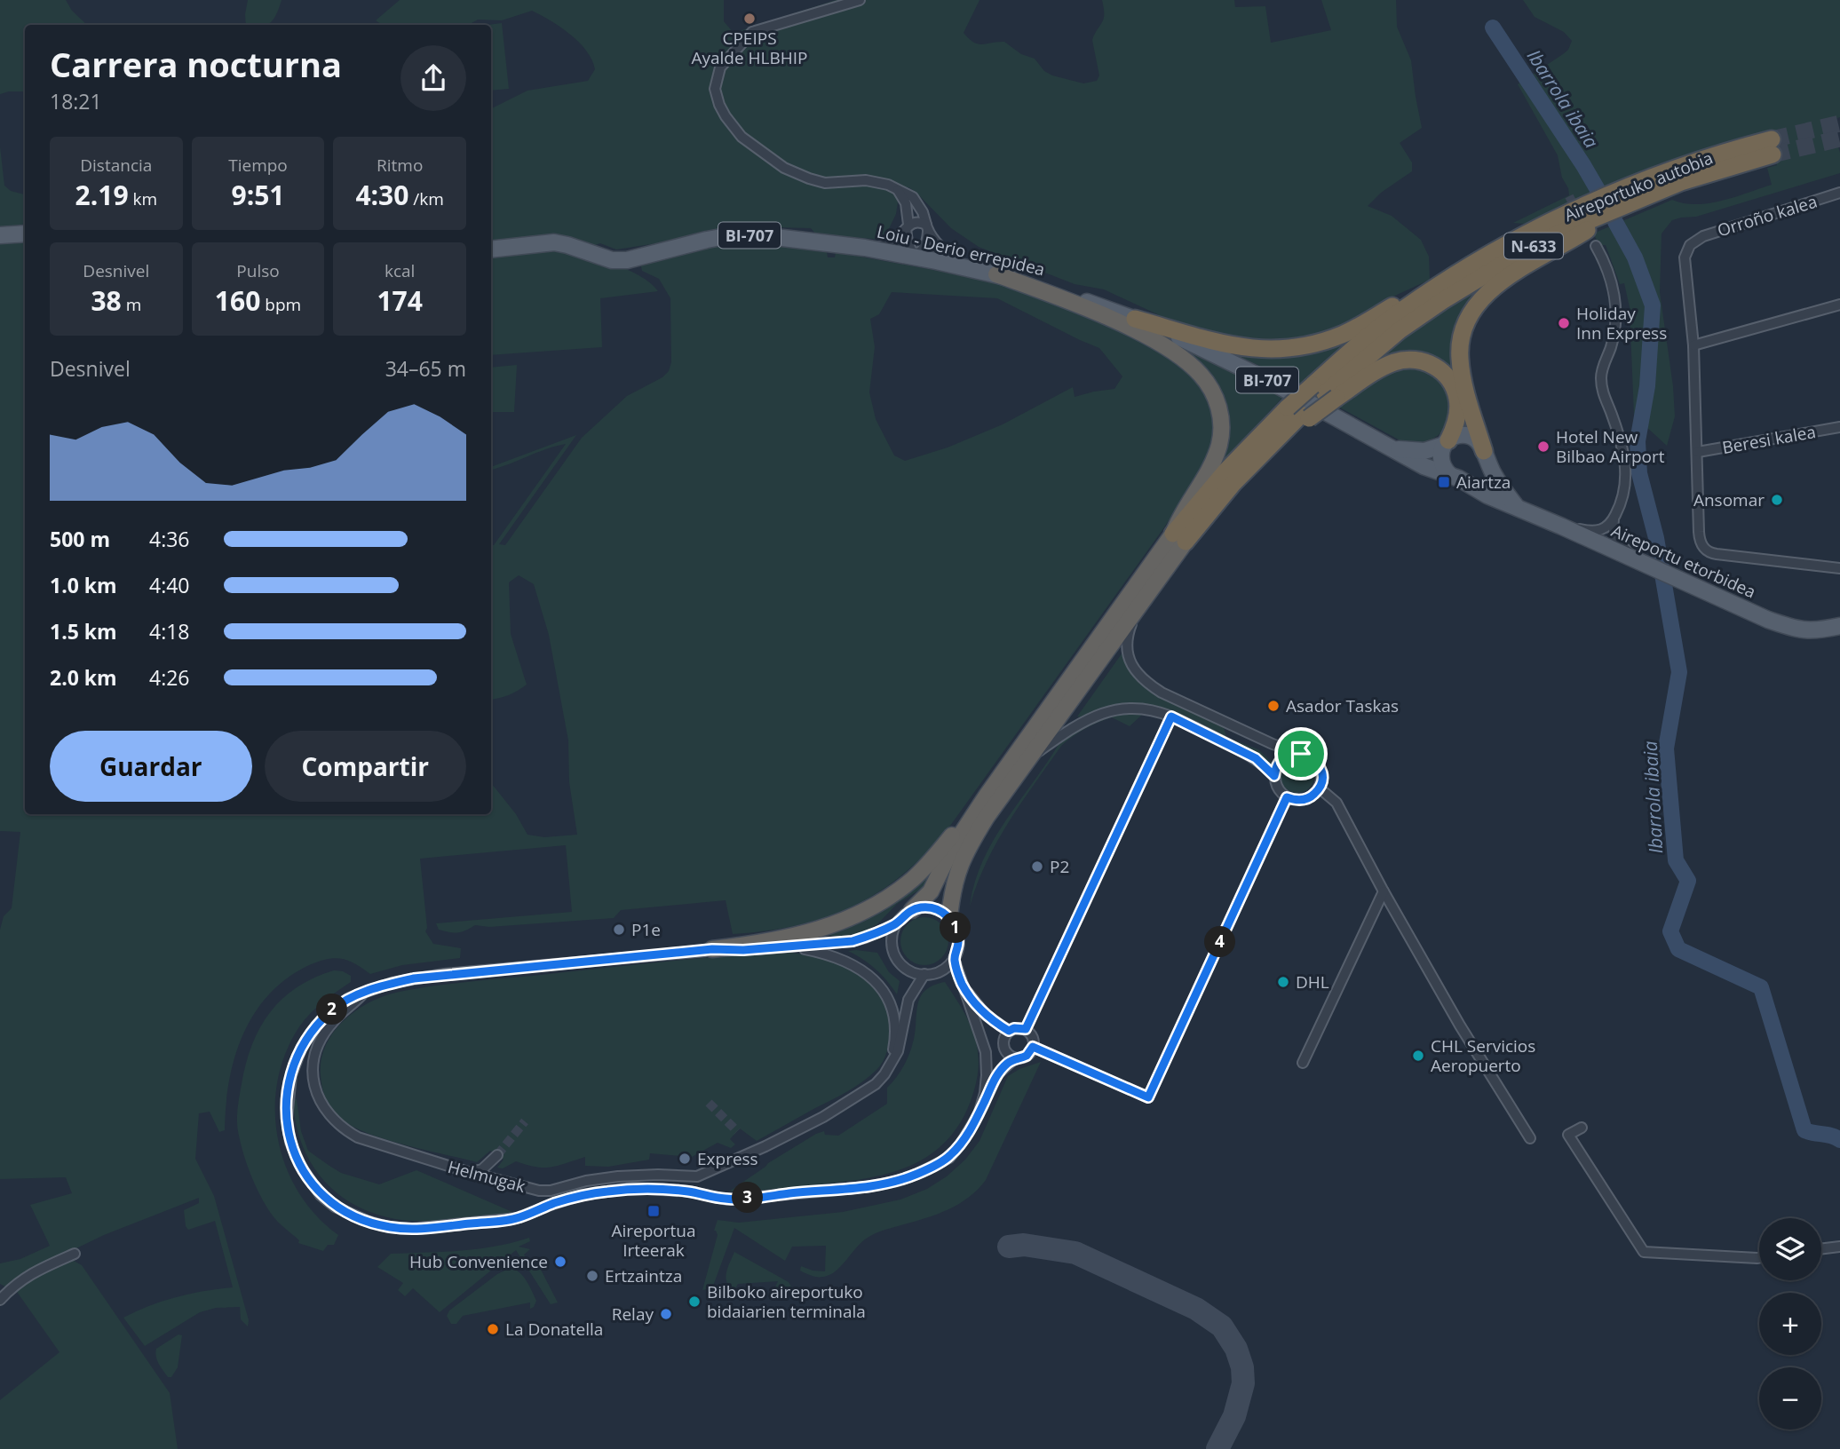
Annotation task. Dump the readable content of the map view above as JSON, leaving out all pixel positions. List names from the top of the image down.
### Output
{
  "streets": {
    "highway": ["Aireportuko autobia", "N-633"],
    "main road": ["BI-707", "Loiu - Derio errepidea", "Aireportu etorbidea"],
    "street": ["Orroño kalea", "Beresi kalea", "Helmugak"]
  },
  "crossings": [
    ["BI-707", "Loiu - Derio errepidea"],
    ["BI-707", "Aireportu etorbidea"]
  ],
  "water": ["Ibarrola ibaia"],
  "places": {
    "other": [
      "CPEIPS Ayalde HLBHIP",
      "Holiday Inn Express",
      "Hotel New Bilbao Airport",
      "Ansomar",
      "Asador Taskas",
      "P2",
      "P1e",
      "DHL",
      "CHL Servicios Aeropuerto",
      "Express",
      "Hub Convenience",
      "Ertzaintza",
      "Bilboko aireportuko bidaiarien terminala",
      "Relay",
      "La Donatella"
    ],
    "transit": ["Aiartza", "Aireportua Irteerak"]
  },
  "page": {
    "heading": ["Carrera nocturna", "18:21"],
    "stats": [
      ["Distancia", "2.19 km"],
      ["Tiempo", "9:51"],
      ["Ritmo", "4:30 /km"],
      ["Desnivel", "38 m"],
      ["Pulso", "160 bpm"],
      ["kcal", "174"]
    ],
    "chart": ["Desnivel", "34–65 m"],
    "list": [
      {
        "name": "500 m",
        "note": "4:36"
      },
      {
        "name": "1.0 km",
        "note": "4:40"
      },
      {
        "name": "1.5 km",
        "note": "4:18"
      },
      {
        "name": "2.0 km",
        "note": "4:26"
      }
    ],
    "buttons": ["Guardar", "Compartir"],
    "pins": [
      "1",
      "4",
      "2",
      "3"
    ],
    "map_buttons": ["+", "−"]
  }
}
